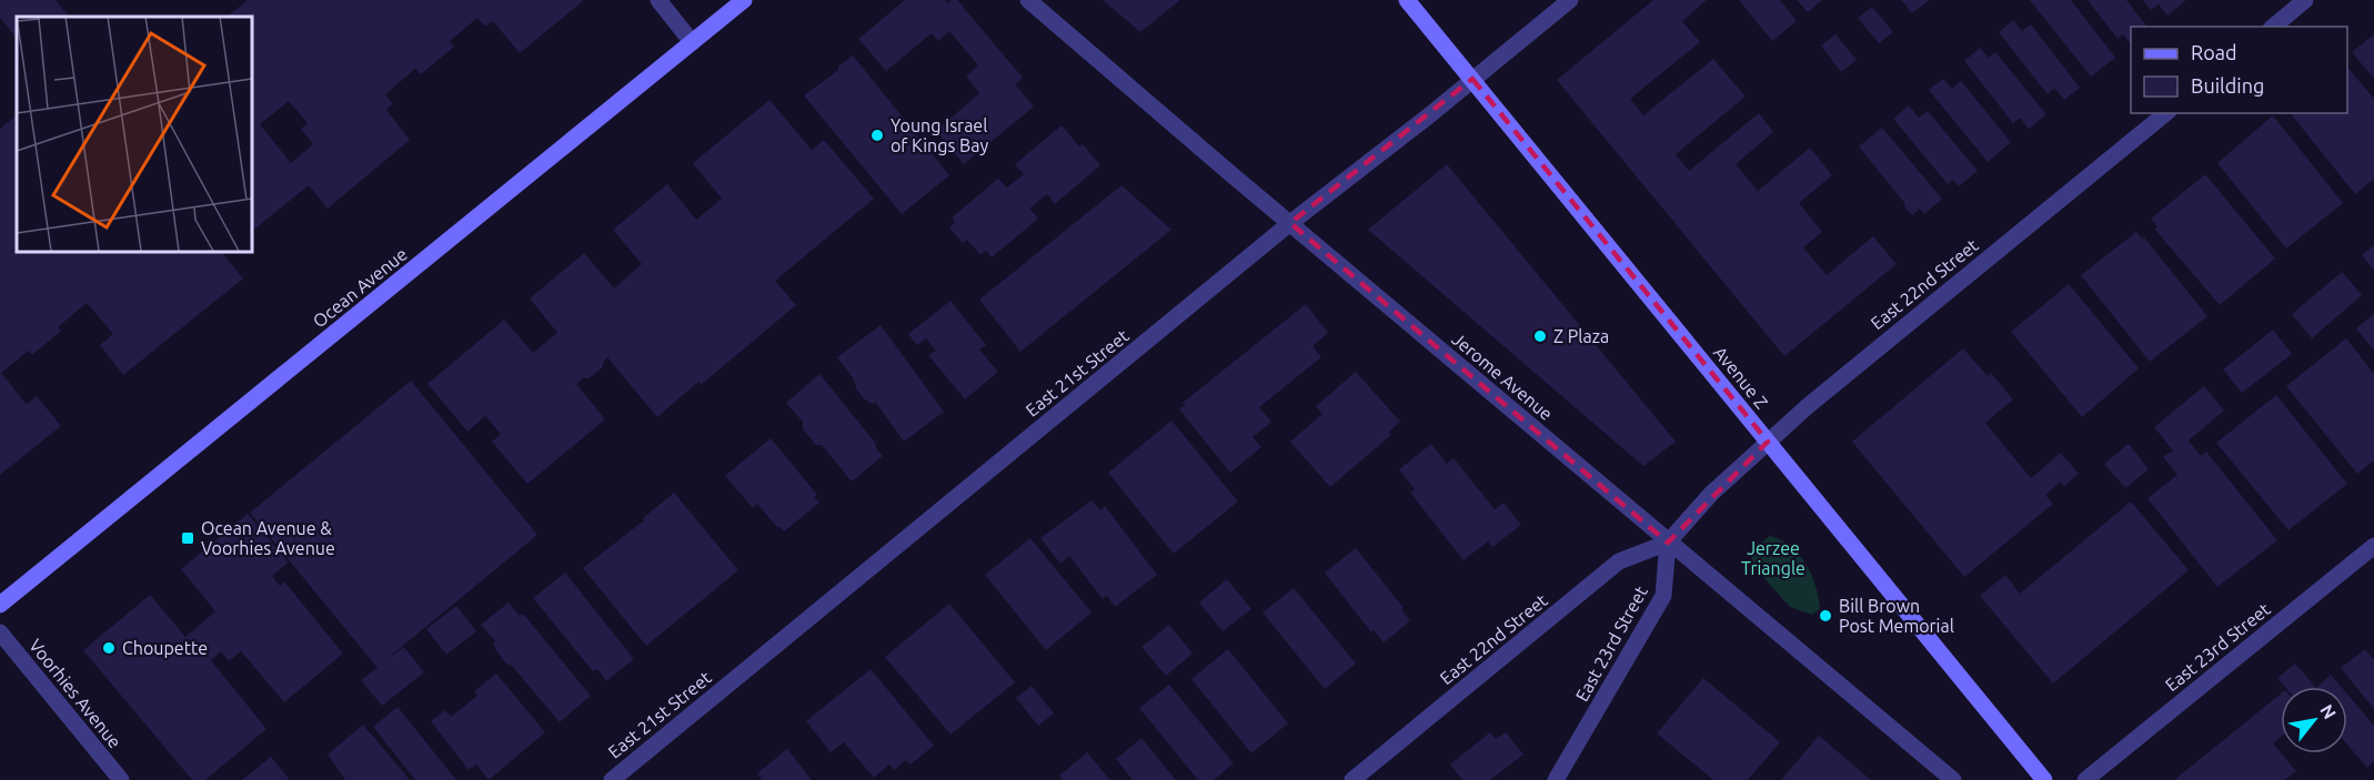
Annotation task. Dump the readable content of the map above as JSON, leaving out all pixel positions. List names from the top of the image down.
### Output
{
  "streets": {
    "street": [
      "East 22nd Street",
      "Ocean Avenue",
      "East 21st Street",
      "Jerome Avenue",
      "Avenue Z",
      "East 23rd Street",
      "Voorhies Avenue"
    ]
  },
  "crossings": [
    ["East 22nd Street", "Jerome Avenue"],
    ["East 22nd Street", "Avenue Z"],
    ["East 22nd Street", "East 23rd Street"],
    ["East 21st Street", "Jerome Avenue"],
    ["East 21st Street", "Avenue Z"],
    ["Jerome Avenue", "East 23rd Street"]
  ],
  "parks": ["Jerzee Triangle"],
  "places": {
    "other": [
      "Young Israel of Kings Bay",
      "Z Plaza",
      "Bill Brown Post Memorial",
      "Choupette"
    ],
    "transit": ["Ocean Avenue & Voorhies Avenue"]
  },
  "legend": ["Road", "Building"],
  "north": "top right"
}
